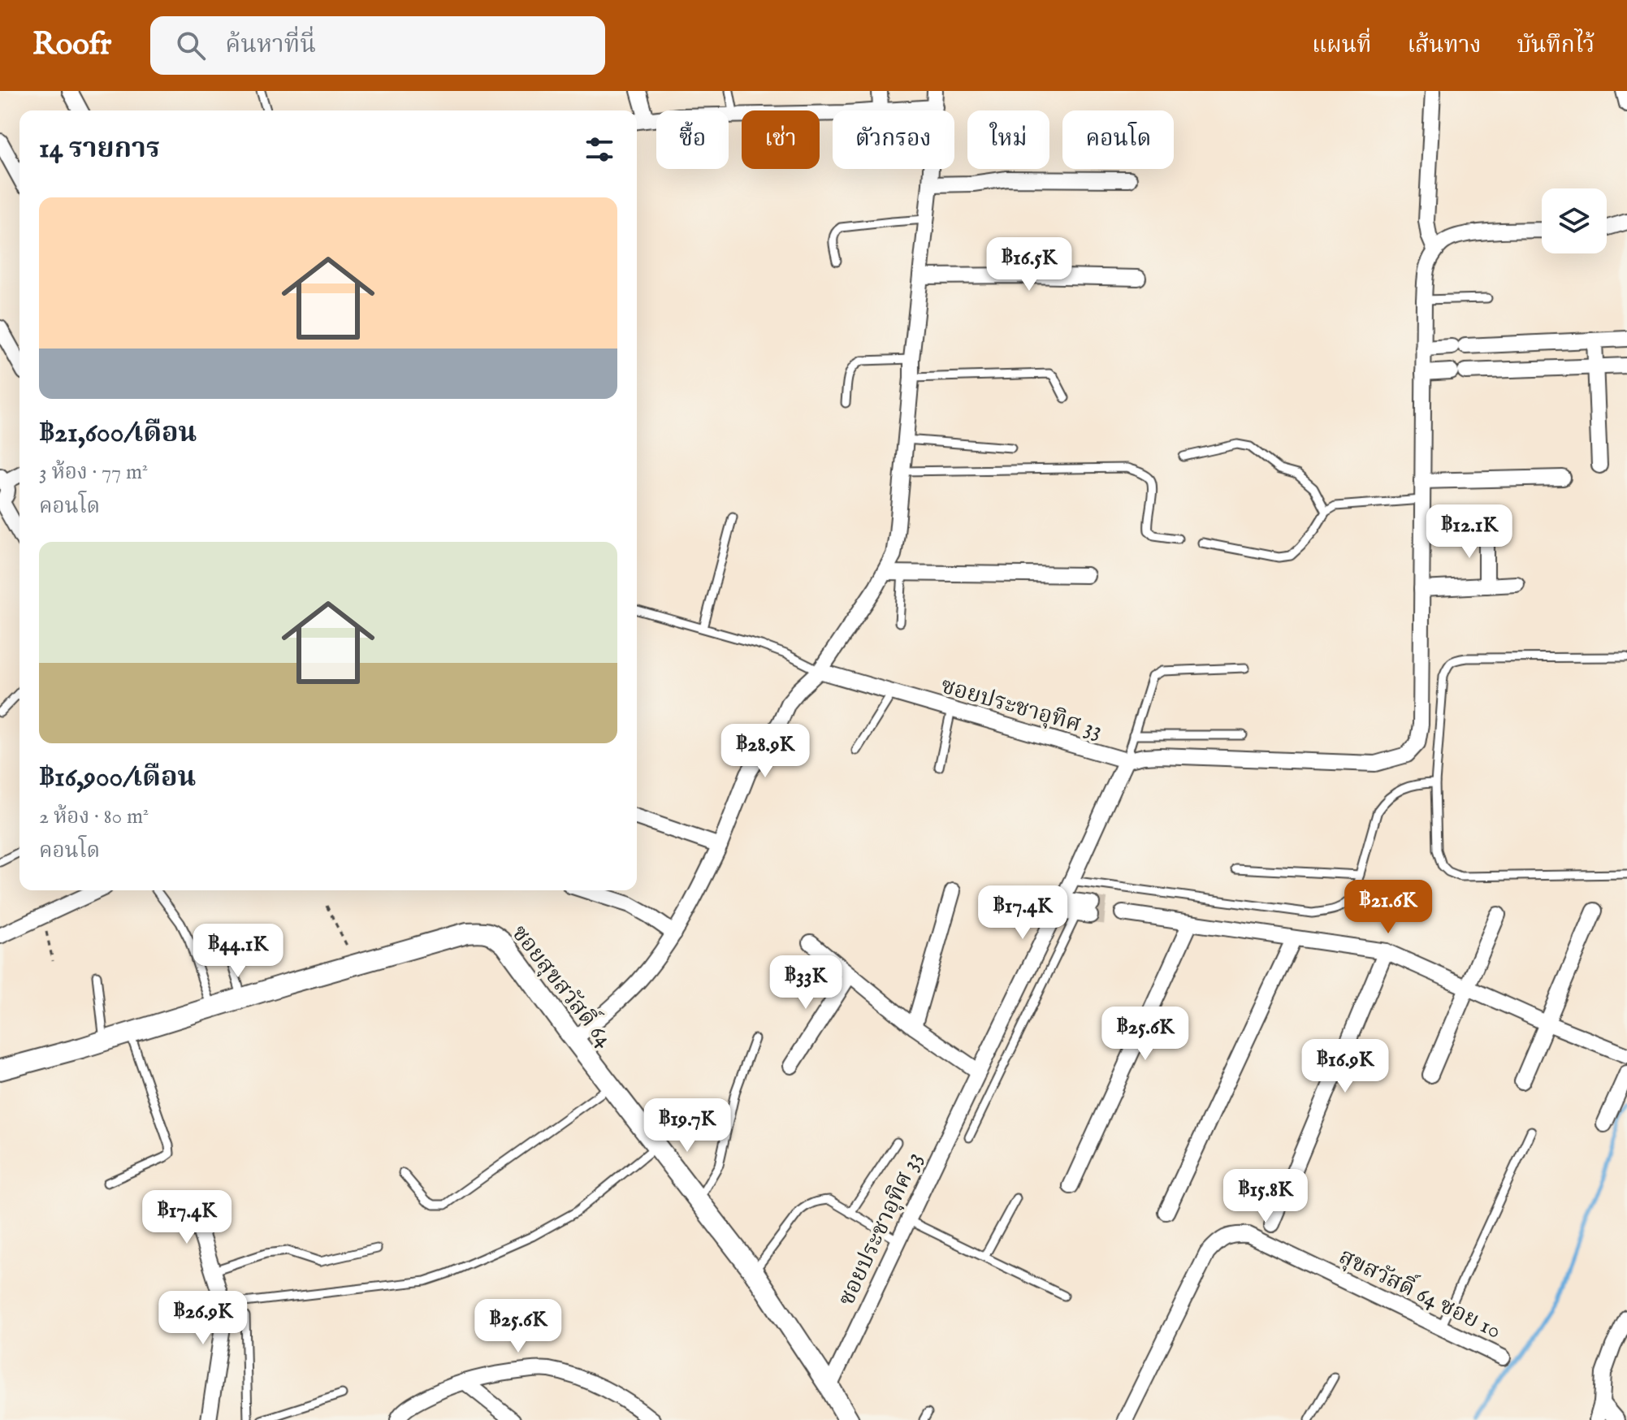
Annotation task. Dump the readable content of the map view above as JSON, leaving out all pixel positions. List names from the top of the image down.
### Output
{
  "streets": {
    "street": ["ซอยประชาอุทิศ 33", "ซอยสุขสวัสดิ์ 64", "สุขสวัสดิ์ 64 ซอย 10"]
  },
  "crossings": [
    ["ซอยประชาอุทิศ 33", "ซอยสุขสวัสดิ์ 64"]
  ],
  "page": {
    "header": "Roofr",
    "search": "ค้นหาที่นี่",
    "nav": ["แผนที่", "เส้นทาง", "บันทึกไว้"],
    "chip": [
      "ซื้อ",
      "เช่า",
      "ตัวกรอง",
      "ใหม่",
      "คอนโด"
    ],
    "heading": "14 รายการ",
    "list": [
      {
        "name": "฿21,600/เดือน",
        "note": "3 ห้อง · 77 m² · คอนโด"
      },
      {
        "name": "฿16,900/เดือน",
        "note": "2 ห้อง · 80 m² · คอนโด"
      }
    ],
    "price": [
      "฿16.5K",
      "฿12.1K",
      "฿28.9K",
      "฿21.6K",
      "฿17.4K",
      "฿44.1K",
      "฿33K",
      "฿25.6K",
      "฿16.9K",
      "฿19.7K",
      "฿15.8K",
      "฿17.4K",
      "฿26.9K",
      "฿25.6K"
    ]
  }
}
